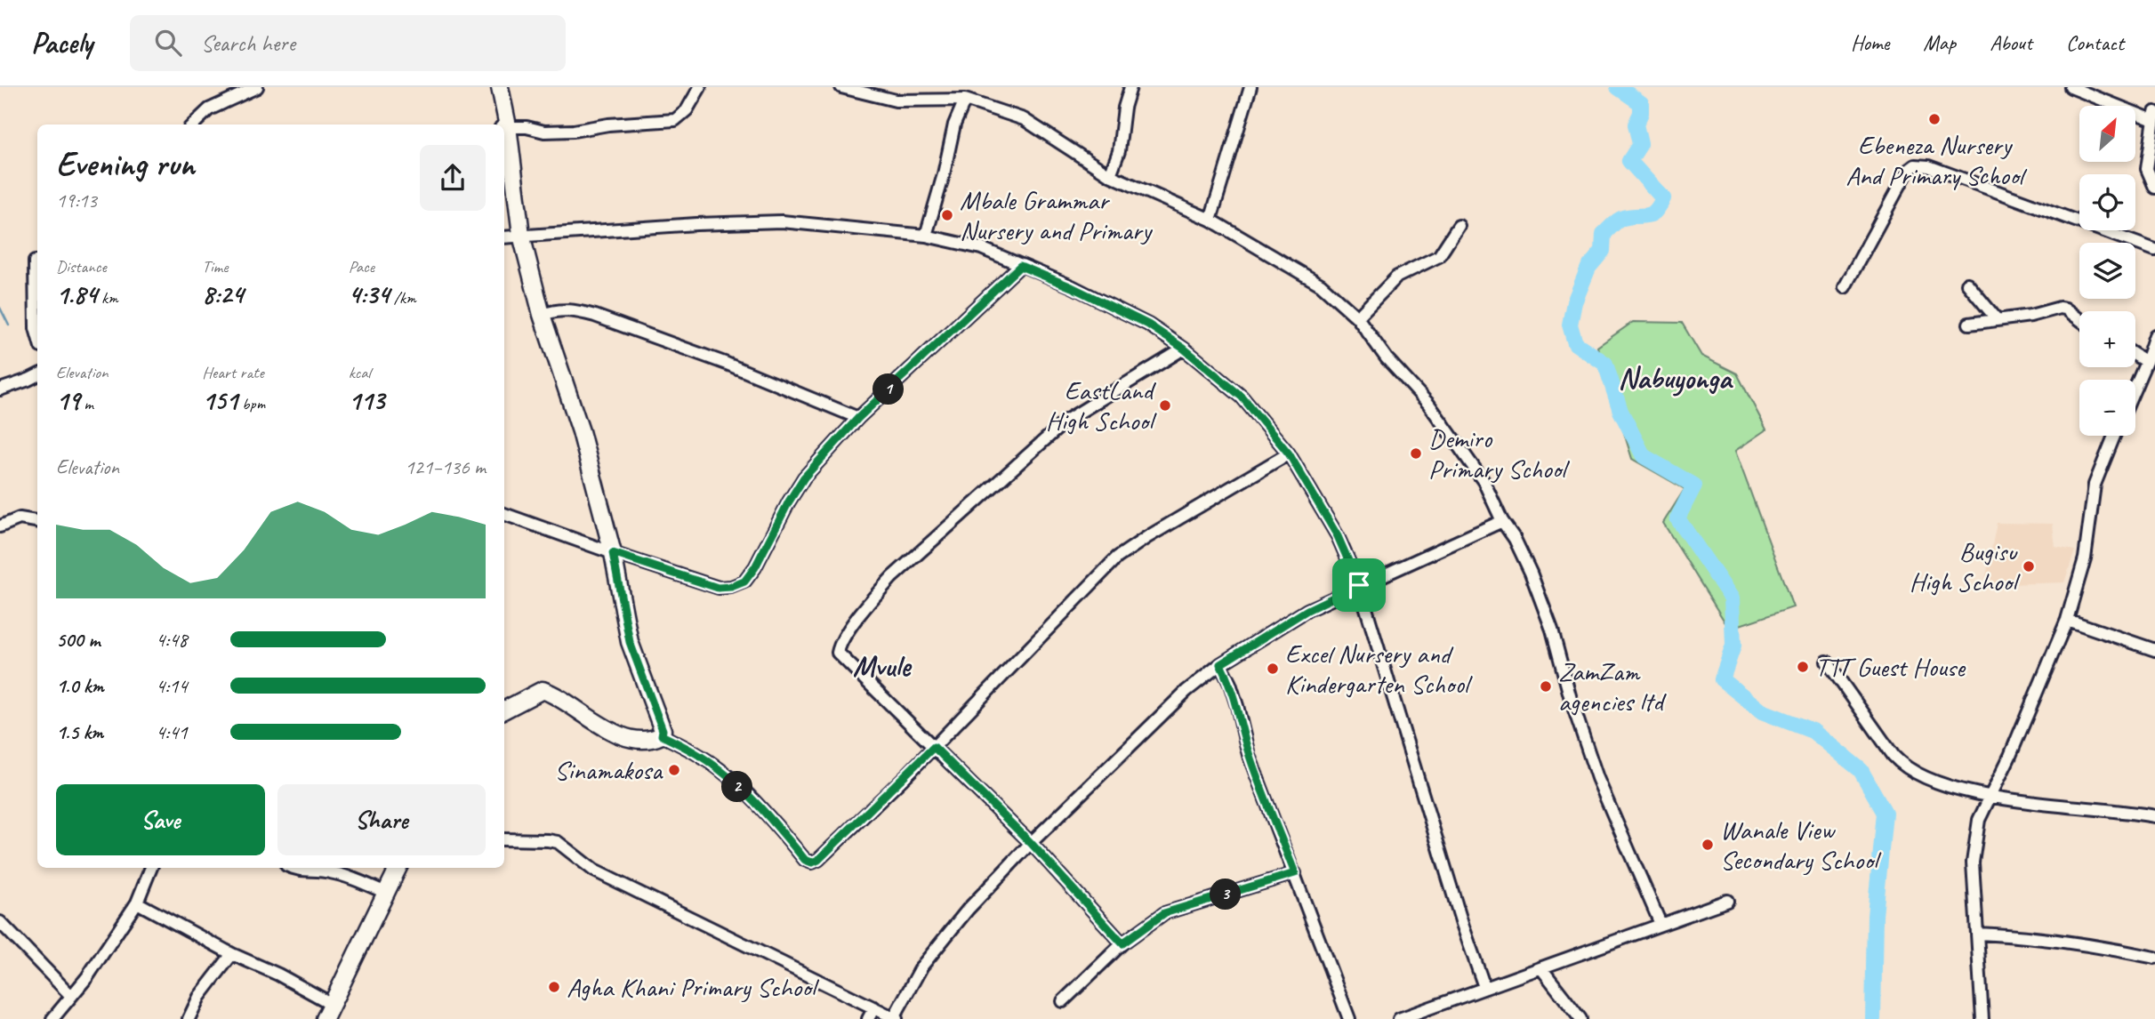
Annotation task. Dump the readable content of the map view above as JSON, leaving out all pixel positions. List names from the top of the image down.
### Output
{
  "districts": ["Nabuyonga", "Mvule"],
  "places": [
    "Ebeneza Nursery And Primary School",
    "Mbale Grammar Nursery and Primary",
    "EastLand High School",
    "Demiro Primary School",
    "Bugisu High School",
    "TTT Guest House",
    "Excel Nursery and Kindergarten School",
    "ZamZam agencies ltd",
    "Sinamakosa",
    "Wanale View Secondary School",
    "Agha Khani Primary School"
  ],
  "north": "top right",
  "page": {
    "header": "Pacely",
    "search": "Search here",
    "nav": [
      "Home",
      "Map",
      "About",
      "Contact"
    ],
    "map_buttons": ["+", "−"],
    "heading": ["Evening run", "19:13"],
    "stats": [
      ["Distance", "1.84 km"],
      ["Time", "8:24"],
      ["Pace", "4:34 /km"],
      ["Elevation", "19 m"],
      ["Heart rate", "151 bpm"],
      ["kcal", "113"]
    ],
    "pins": ["1", "2", "3"],
    "chart": ["Elevation", "121–136 m"],
    "list": [
      {
        "name": "500 m",
        "note": "4:48"
      },
      {
        "name": "1.0 km",
        "note": "4:14"
      },
      {
        "name": "1.5 km",
        "note": "4:41"
      }
    ],
    "buttons": ["Save", "Share"]
  }
}
